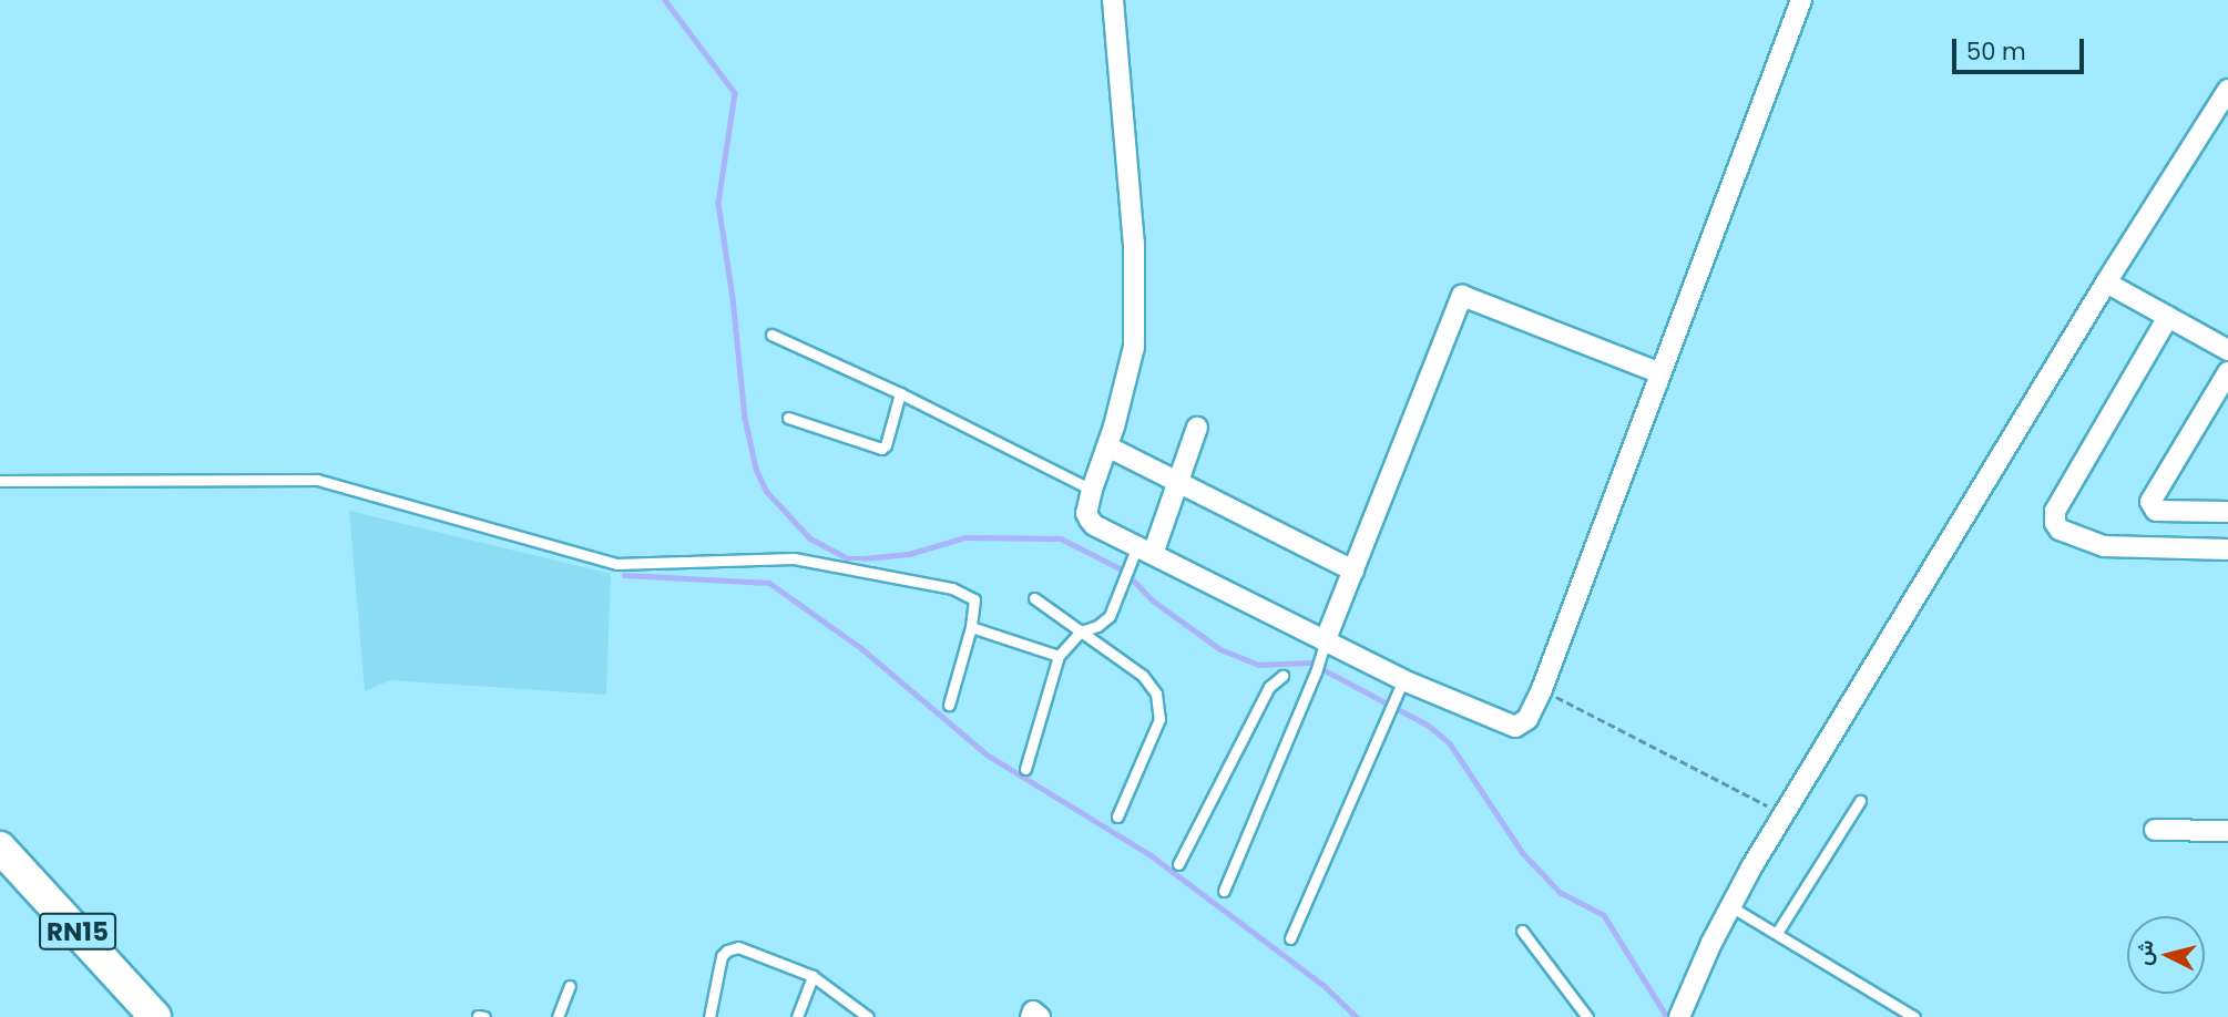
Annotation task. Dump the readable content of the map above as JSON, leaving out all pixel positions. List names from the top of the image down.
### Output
{
  "streets": {
    "main road": ["RN15"]
  },
  "scale_bar": "50 m",
  "north": "left"
}
